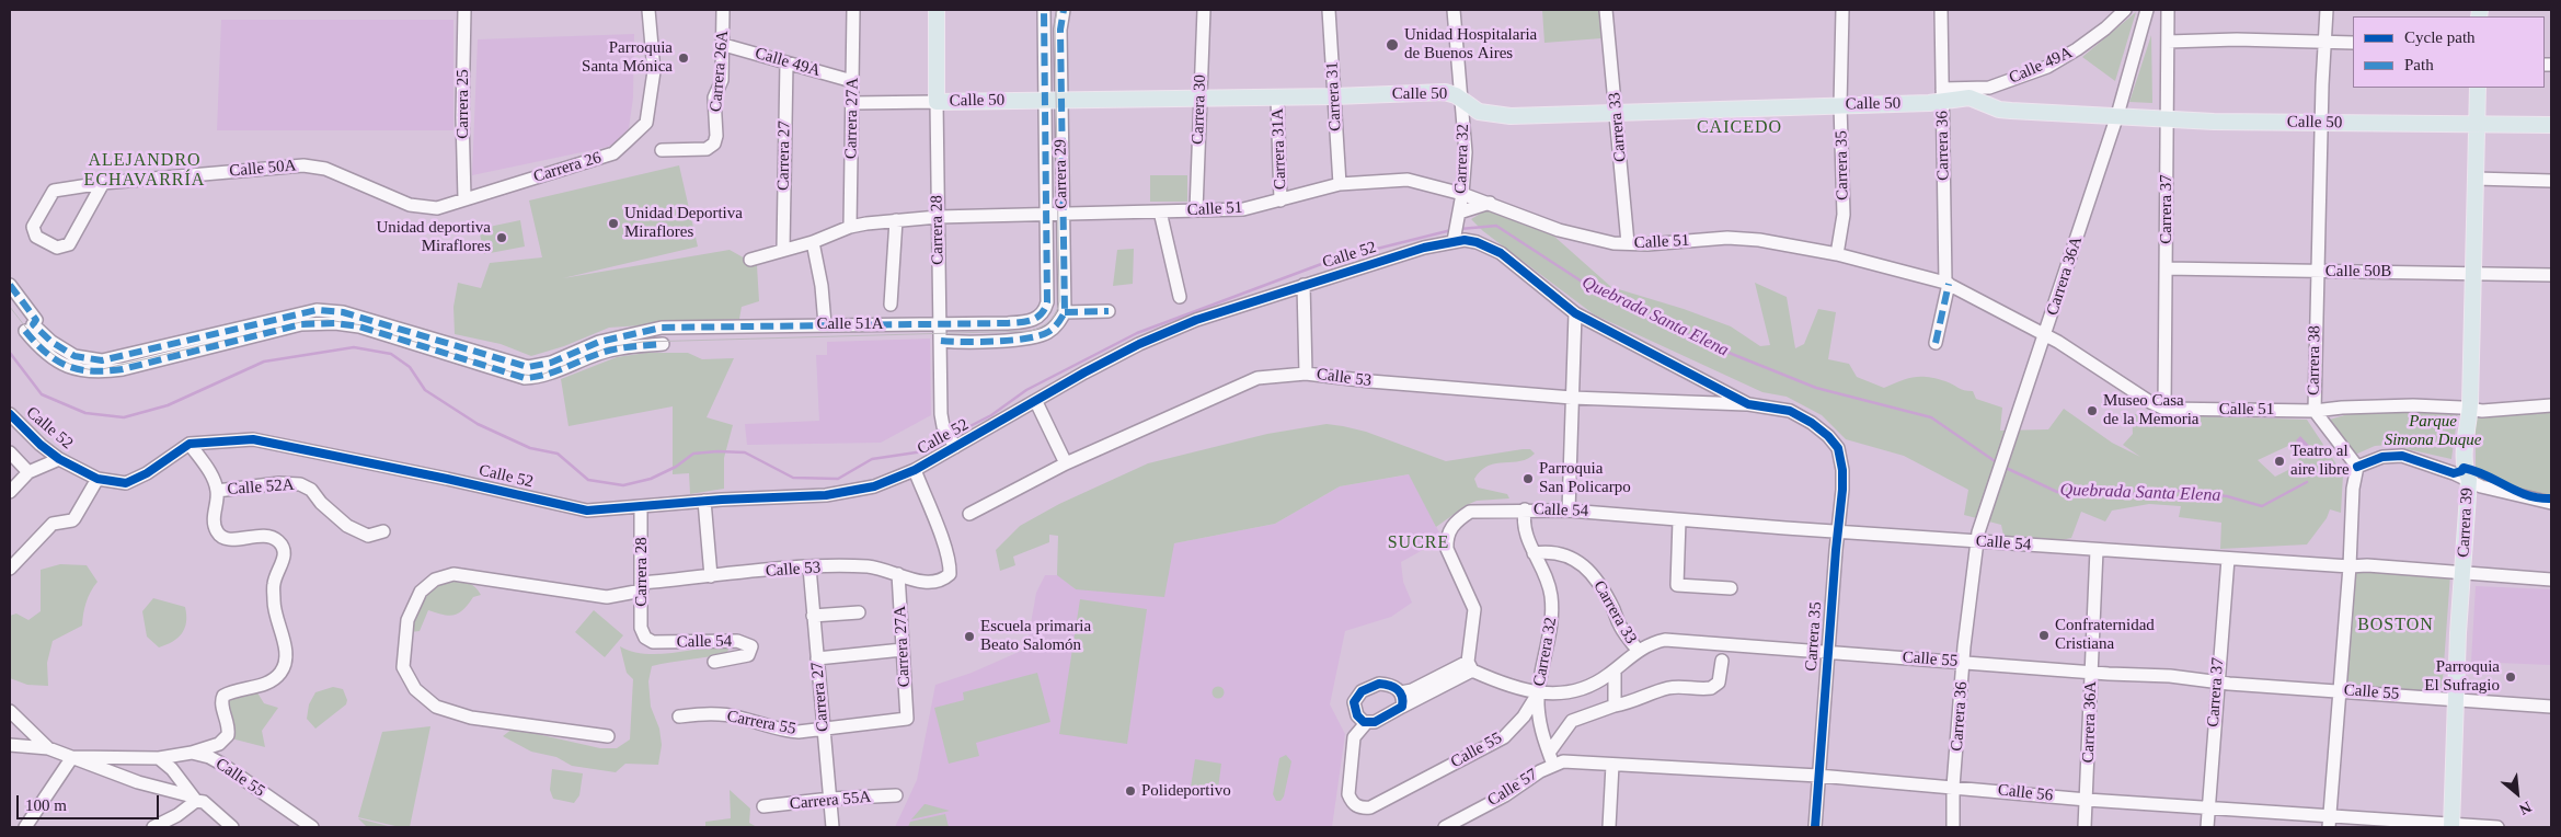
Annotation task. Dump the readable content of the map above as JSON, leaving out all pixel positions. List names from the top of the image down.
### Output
{
  "streets": {
    "main road": ["Calle 50", "Carrera 28", "Carrera 39"],
    "street": [
      "Calle 49A",
      "Carrera 26A",
      "Carrera 31",
      "Carrera 25",
      "Carrera 30",
      "Carrera 27A",
      "Carrera 33",
      "Carrera 36",
      "Carrera 31A",
      "Carrera 27",
      "Carrera 32",
      "Carrera 35",
      "Carrera 26",
      "Calle 50A",
      "Carrera 29",
      "Calle 51",
      "Carrera 37",
      "Calle 52",
      "Calle 50B",
      "Carrera 36A",
      "Calle 51A",
      "Carrera 38",
      "Calle 53",
      "Calle 52A",
      "Calle 54",
      "Calle 55",
      "Carrera 55",
      "Calle 57",
      "Calle 56",
      "Carrera 55A"
    ]
  },
  "crossings": [
    ["Calle 49A", "Carrera 26A"],
    ["Calle 49A", "Calle 50"],
    ["Calle 49A", "Carrera 27A"],
    ["Calle 49A", "Carrera 36"],
    ["Calle 49A", "Carrera 27"],
    ["Calle 50", "Carrera 31"],
    ["Calle 50", "Carrera 30"],
    ["Calle 50", "Carrera 27A"],
    ["Calle 50", "Carrera 33"],
    ["Calle 50", "Carrera 36"],
    ["Calle 50", "Carrera 31A"],
    ["Calle 50", "Carrera 32"],
    ["Calle 50", "Carrera 35"],
    ["Calle 50", "Carrera 29"],
    ["Calle 50", "Carrera 37"],
    ["Calle 50", "Carrera 28"],
    ["Calle 50", "Carrera 36A"],
    ["Calle 50", "Carrera 38"],
    ["Calle 50", "Carrera 39"],
    ["Carrera 31", "Calle 51"],
    ["Carrera 25", "Carrera 26"],
    ["Carrera 25", "Calle 50A"],
    ["Carrera 30", "Calle 51"],
    ["Carrera 27A", "Calle 51"],
    ["Carrera 27A", "Calle 53"],
    ["Carrera 27A", "Carrera 55"],
    ["Carrera 33", "Carrera 32"],
    ["Carrera 33", "Calle 51"],
    ["Carrera 33", "Calle 55"],
    ["Carrera 36", "Calle 51"],
    ["Carrera 36", "Carrera 36A"],
    ["Carrera 36", "Calle 54"],
    ["Carrera 36", "Calle 55"],
    ["Carrera 36", "Calle 56"],
    ["Carrera 31A", "Calle 51"],
    ["Carrera 27", "Calle 51"],
    ["Carrera 27", "Calle 53"],
    ["Carrera 27", "Carrera 55"],
    ["Carrera 27", "Carrera 55A"],
    ["Carrera 32", "Calle 51"],
    ["Carrera 32", "Calle 52"],
    ["Carrera 32", "Calle 54"],
    ["Carrera 32", "Calle 55"],
    ["Carrera 32", "Calle 57"],
    ["Carrera 32", "Calle 56"],
    ["Carrera 35", "Calle 51"],
    ["Carrera 35", "Calle 52"],
    ["Carrera 35", "Calle 54"],
    ["Carrera 35", "Calle 55"],
    ["Carrera 35", "Calle 56"],
    ["Carrera 26", "Calle 50A"],
    ["Carrera 29", "Calle 51"],
    ["Carrera 29", "Calle 51A"],
    ["Calle 51", "Carrera 37"],
    ["Calle 51", "Carrera 28"],
    ["Calle 51", "Carrera 36A"],
    ["Calle 51", "Carrera 38"],
    ["Calle 51", "Carrera 39"],
    ["Carrera 37", "Calle 50B"],
    ["Carrera 37", "Calle 54"],
    ["Carrera 37", "Calle 55"],
    ["Carrera 37", "Calle 56"],
    ["Carrera 28", "Calle 52"],
    ["Carrera 28", "Calle 51A"],
    ["Carrera 28", "Calle 53"],
    ["Carrera 28", "Calle 54"],
    ["Calle 52", "Calle 53"],
    ["Calle 50B", "Carrera 38"],
    ["Calle 50B", "Carrera 39"],
    ["Carrera 36A", "Calle 54"],
    ["Carrera 36A", "Calle 55"],
    ["Carrera 36A", "Calle 56"],
    ["Calle 54", "Carrera 39"],
    ["Carrera 39", "Calle 55"],
    ["Carrera 39", "Calle 56"],
    ["Calle 57", "Calle 56"]
  ],
  "districts": [
    "CAICEDO",
    "ALEJANDRO ECHAVARRÍA",
    "SUCRE",
    "BOSTON"
  ],
  "water": ["Quebrada Santa Elena"],
  "parks": ["Parque Simona Duque"],
  "places": [
    "Unidad Hospitalaria de Buenos Aires",
    "Parroquia Santa Mónica",
    "Unidad Deportiva Miraflores",
    "Unidad deportiva Miraflores",
    "Museo Casa de la Memoria",
    "Teatro al aire libre",
    "Parroquia San Policarpo",
    "Confraternidad Cristiana",
    "Escuela primaria Beato Salomón",
    "Parroquia El Sufragio",
    "Polideportivo"
  ],
  "legend": ["Cycle path", "Path"],
  "scale_bar": "100 m",
  "north": "bottom right"
}
